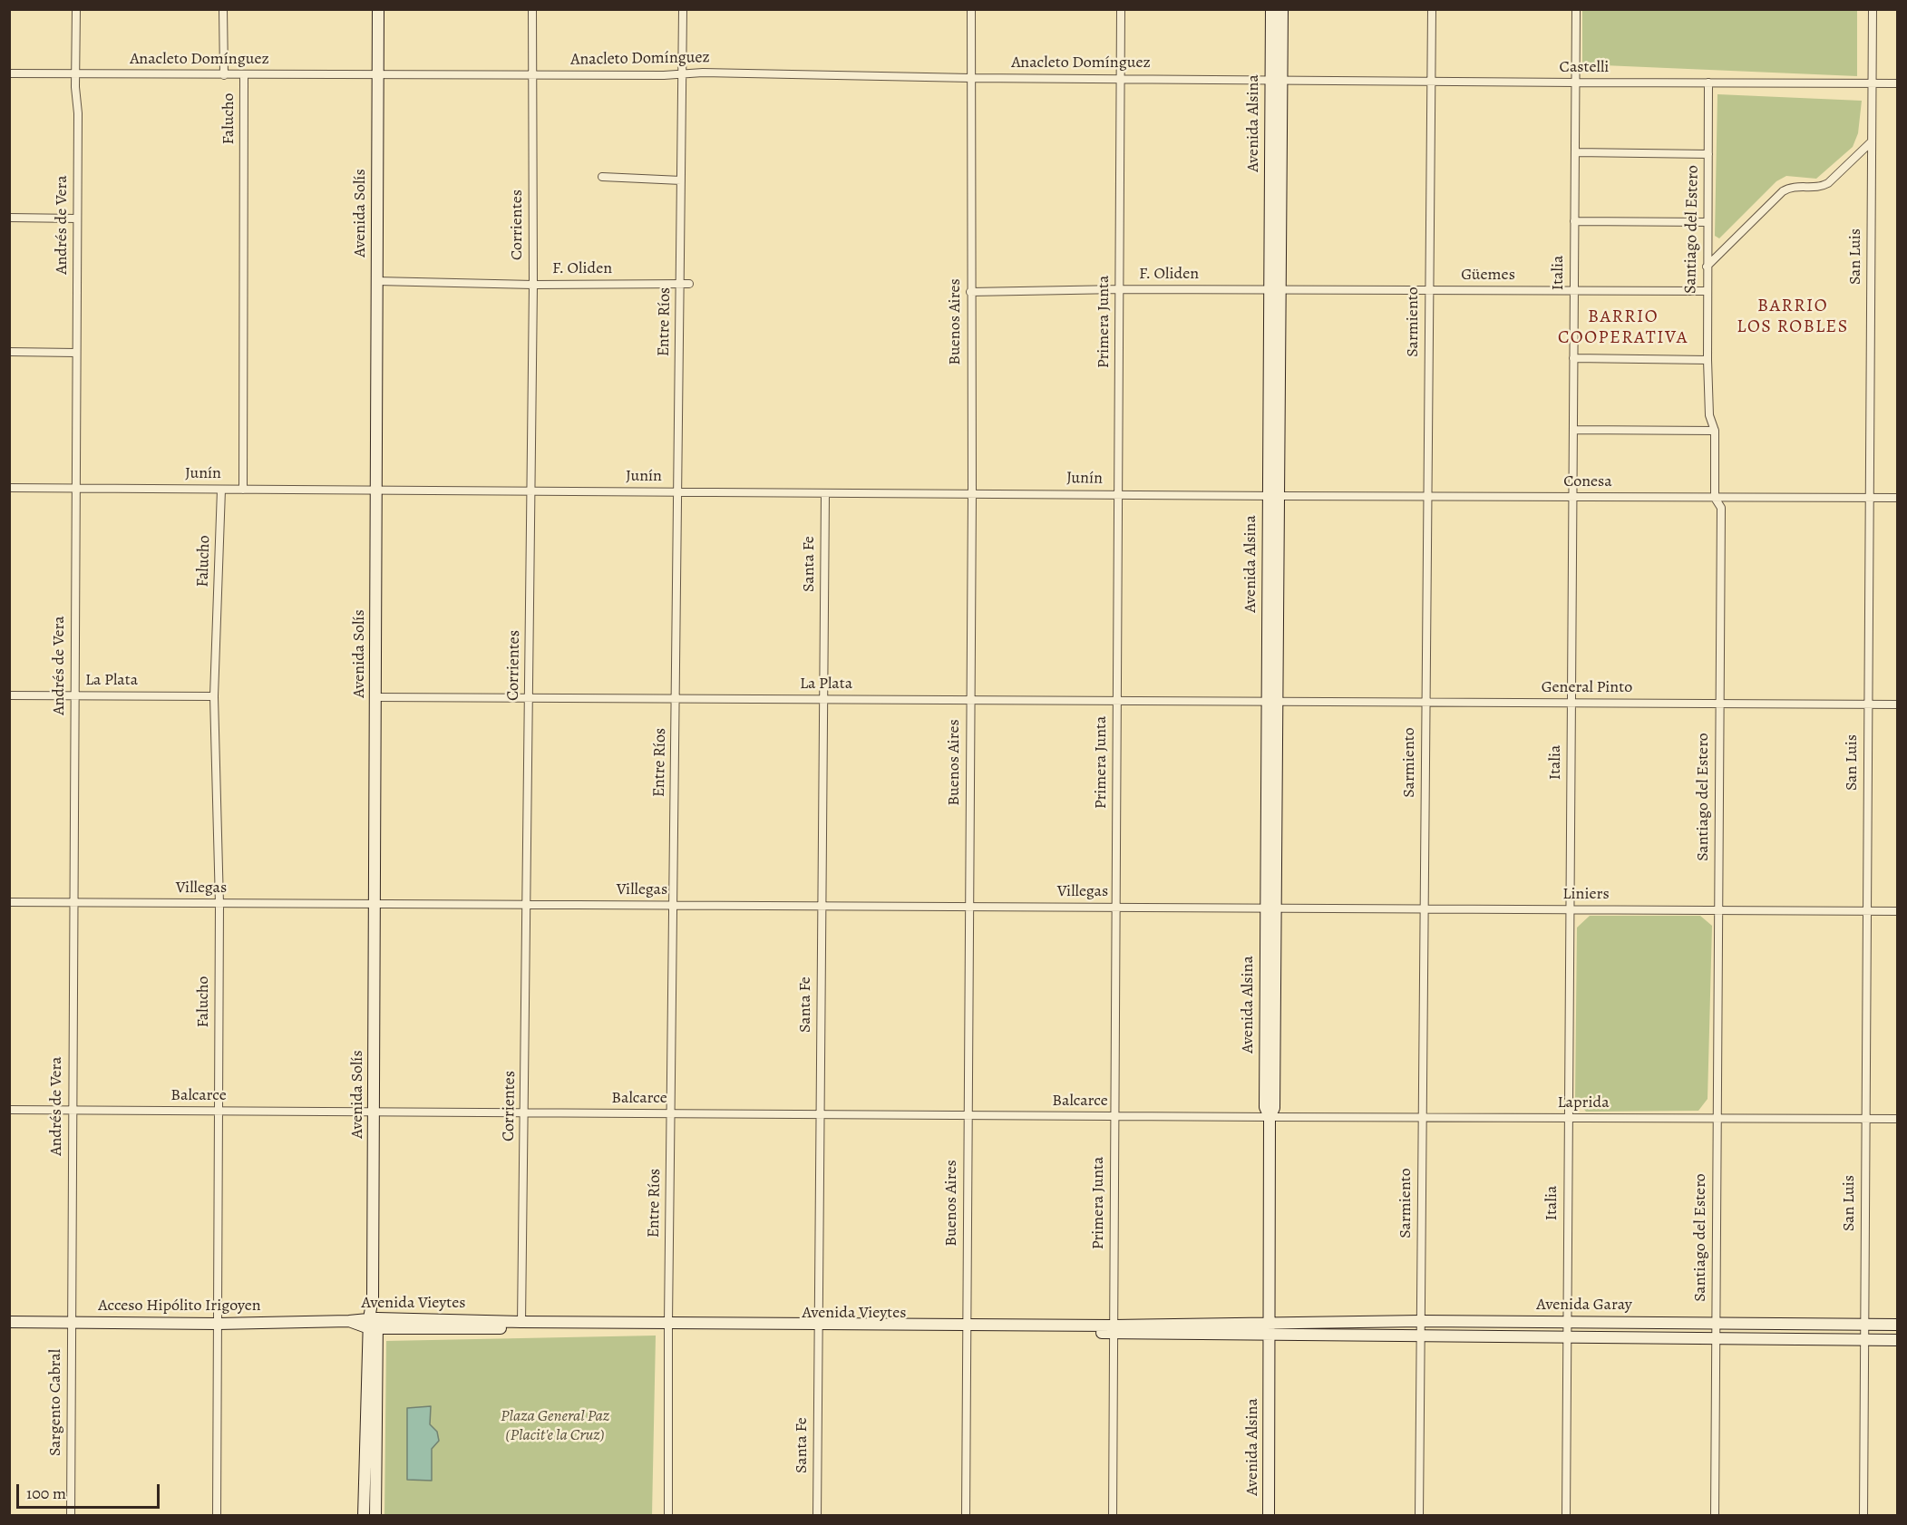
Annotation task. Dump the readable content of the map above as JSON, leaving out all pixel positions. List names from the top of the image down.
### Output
{
  "streets": {
    "main road": [
      "Avenida Alsina",
      "Avenida Solís",
      "Avenida Vieytes",
      "Avenida Garay",
      "Acceso Hipólito Irigoyen"
    ],
    "street": [
      "Anacleto Domínguez",
      "Castelli",
      "Falucho",
      "Andrés de Vera",
      "Corrientes",
      "Santiago del Estero",
      "San Luis",
      "F. Oliden",
      "Italia",
      "Güemes",
      "Entre Ríos",
      "Buenos Aires",
      "Primera Junta",
      "Sarmiento",
      "Junín",
      "Conesa",
      "Santa Fe",
      "La Plata",
      "General Pinto",
      "Villegas",
      "Liniers",
      "Balcarce",
      "Laprida",
      "Sargento Cabral"
    ]
  },
  "crossings": [
    ["Anacleto Domínguez", "Castelli"],
    ["Anacleto Domínguez", "Falucho"],
    ["Anacleto Domínguez", "Avenida Alsina"],
    ["Anacleto Domínguez", "Avenida Solís"],
    ["Anacleto Domínguez", "Andrés de Vera"],
    ["Anacleto Domínguez", "Corrientes"],
    ["Anacleto Domínguez", "Entre Ríos"],
    ["Anacleto Domínguez", "Buenos Aires"],
    ["Anacleto Domínguez", "Primera Junta"],
    ["Castelli", "Avenida Alsina"],
    ["Castelli", "Santiago del Estero"],
    ["Castelli", "San Luis"],
    ["Castelli", "Italia"],
    ["Castelli", "Sarmiento"],
    ["Falucho", "Junín"],
    ["Falucho", "La Plata"],
    ["Falucho", "Villegas"],
    ["Falucho", "Balcarce"],
    ["Falucho", "Acceso Hipólito Irigoyen"],
    ["Avenida Alsina", "F. Oliden"],
    ["Avenida Alsina", "Güemes"],
    ["Avenida Alsina", "Junín"],
    ["Avenida Alsina", "Conesa"],
    ["Avenida Alsina", "La Plata"],
    ["Avenida Alsina", "General Pinto"],
    ["Avenida Alsina", "Villegas"],
    ["Avenida Alsina", "Liniers"],
    ["Avenida Alsina", "Balcarce"],
    ["Avenida Alsina", "Laprida"],
    ["Avenida Alsina", "Avenida Vieytes"],
    ["Avenida Alsina", "Avenida Garay"],
    ["Avenida Solís", "F. Oliden"],
    ["Avenida Solís", "Junín"],
    ["Avenida Solís", "La Plata"],
    ["Avenida Solís", "Villegas"],
    ["Avenida Solís", "Balcarce"],
    ["Avenida Solís", "Avenida Vieytes"],
    ["Andrés de Vera", "Junín"],
    ["Andrés de Vera", "La Plata"],
    ["Andrés de Vera", "Villegas"],
    ["Andrés de Vera", "Balcarce"],
    ["Andrés de Vera", "Acceso Hipólito Irigoyen"],
    ["Andrés de Vera", "Sargento Cabral"],
    ["Corrientes", "F. Oliden"],
    ["Corrientes", "Junín"],
    ["Corrientes", "La Plata"],
    ["Corrientes", "Villegas"],
    ["Corrientes", "Balcarce"],
    ["Corrientes", "Avenida Vieytes"],
    ["Santiago del Estero", "Güemes"],
    ["Santiago del Estero", "Conesa"],
    ["Santiago del Estero", "General Pinto"],
    ["Santiago del Estero", "Liniers"],
    ["Santiago del Estero", "Laprida"],
    ["Santiago del Estero", "Avenida Garay"],
    ["San Luis", "Conesa"],
    ["San Luis", "General Pinto"],
    ["San Luis", "Liniers"],
    ["San Luis", "Laprida"],
    ["San Luis", "Avenida Garay"],
    ["F. Oliden", "Güemes"],
    ["F. Oliden", "Entre Ríos"],
    ["F. Oliden", "Buenos Aires"],
    ["F. Oliden", "Primera Junta"],
    ["Italia", "Güemes"],
    ["Italia", "Conesa"],
    ["Italia", "General Pinto"],
    ["Italia", "Liniers"],
    ["Italia", "Laprida"],
    ["Italia", "Avenida Garay"],
    ["Güemes", "Sarmiento"],
    ["Entre Ríos", "Junín"],
    ["Entre Ríos", "La Plata"],
    ["Entre Ríos", "Villegas"],
    ["Entre Ríos", "Balcarce"],
    ["Entre Ríos", "Avenida Vieytes"],
    ["Buenos Aires", "Junín"],
    ["Buenos Aires", "La Plata"],
    ["Buenos Aires", "Villegas"],
    ["Buenos Aires", "Balcarce"],
    ["Buenos Aires", "Avenida Vieytes"],
    ["Primera Junta", "Junín"],
    ["Primera Junta", "La Plata"],
    ["Primera Junta", "Villegas"],
    ["Primera Junta", "Balcarce"],
    ["Primera Junta", "Avenida Vieytes"],
    ["Sarmiento", "Conesa"],
    ["Sarmiento", "General Pinto"],
    ["Sarmiento", "Liniers"],
    ["Sarmiento", "Laprida"],
    ["Sarmiento", "Avenida Garay"],
    ["Junín", "Conesa"],
    ["Junín", "Santa Fe"],
    ["Santa Fe", "La Plata"],
    ["Santa Fe", "Villegas"],
    ["Santa Fe", "Balcarce"],
    ["Santa Fe", "Avenida Vieytes"],
    ["La Plata", "General Pinto"],
    ["Villegas", "Liniers"],
    ["Balcarce", "Laprida"],
    ["Avenida Vieytes", "Avenida Garay"],
    ["Avenida Vieytes", "Acceso Hipólito Irigoyen"],
    ["Acceso Hipólito Irigoyen", "Sargento Cabral"]
  ],
  "districts": ["BARRIO LOS ROBLES", "BARRIO COOPERATIVA"],
  "parks": ["Plaza General Paz (Placit'e la Cruz)"],
  "scale_bar": "100 m"
}
